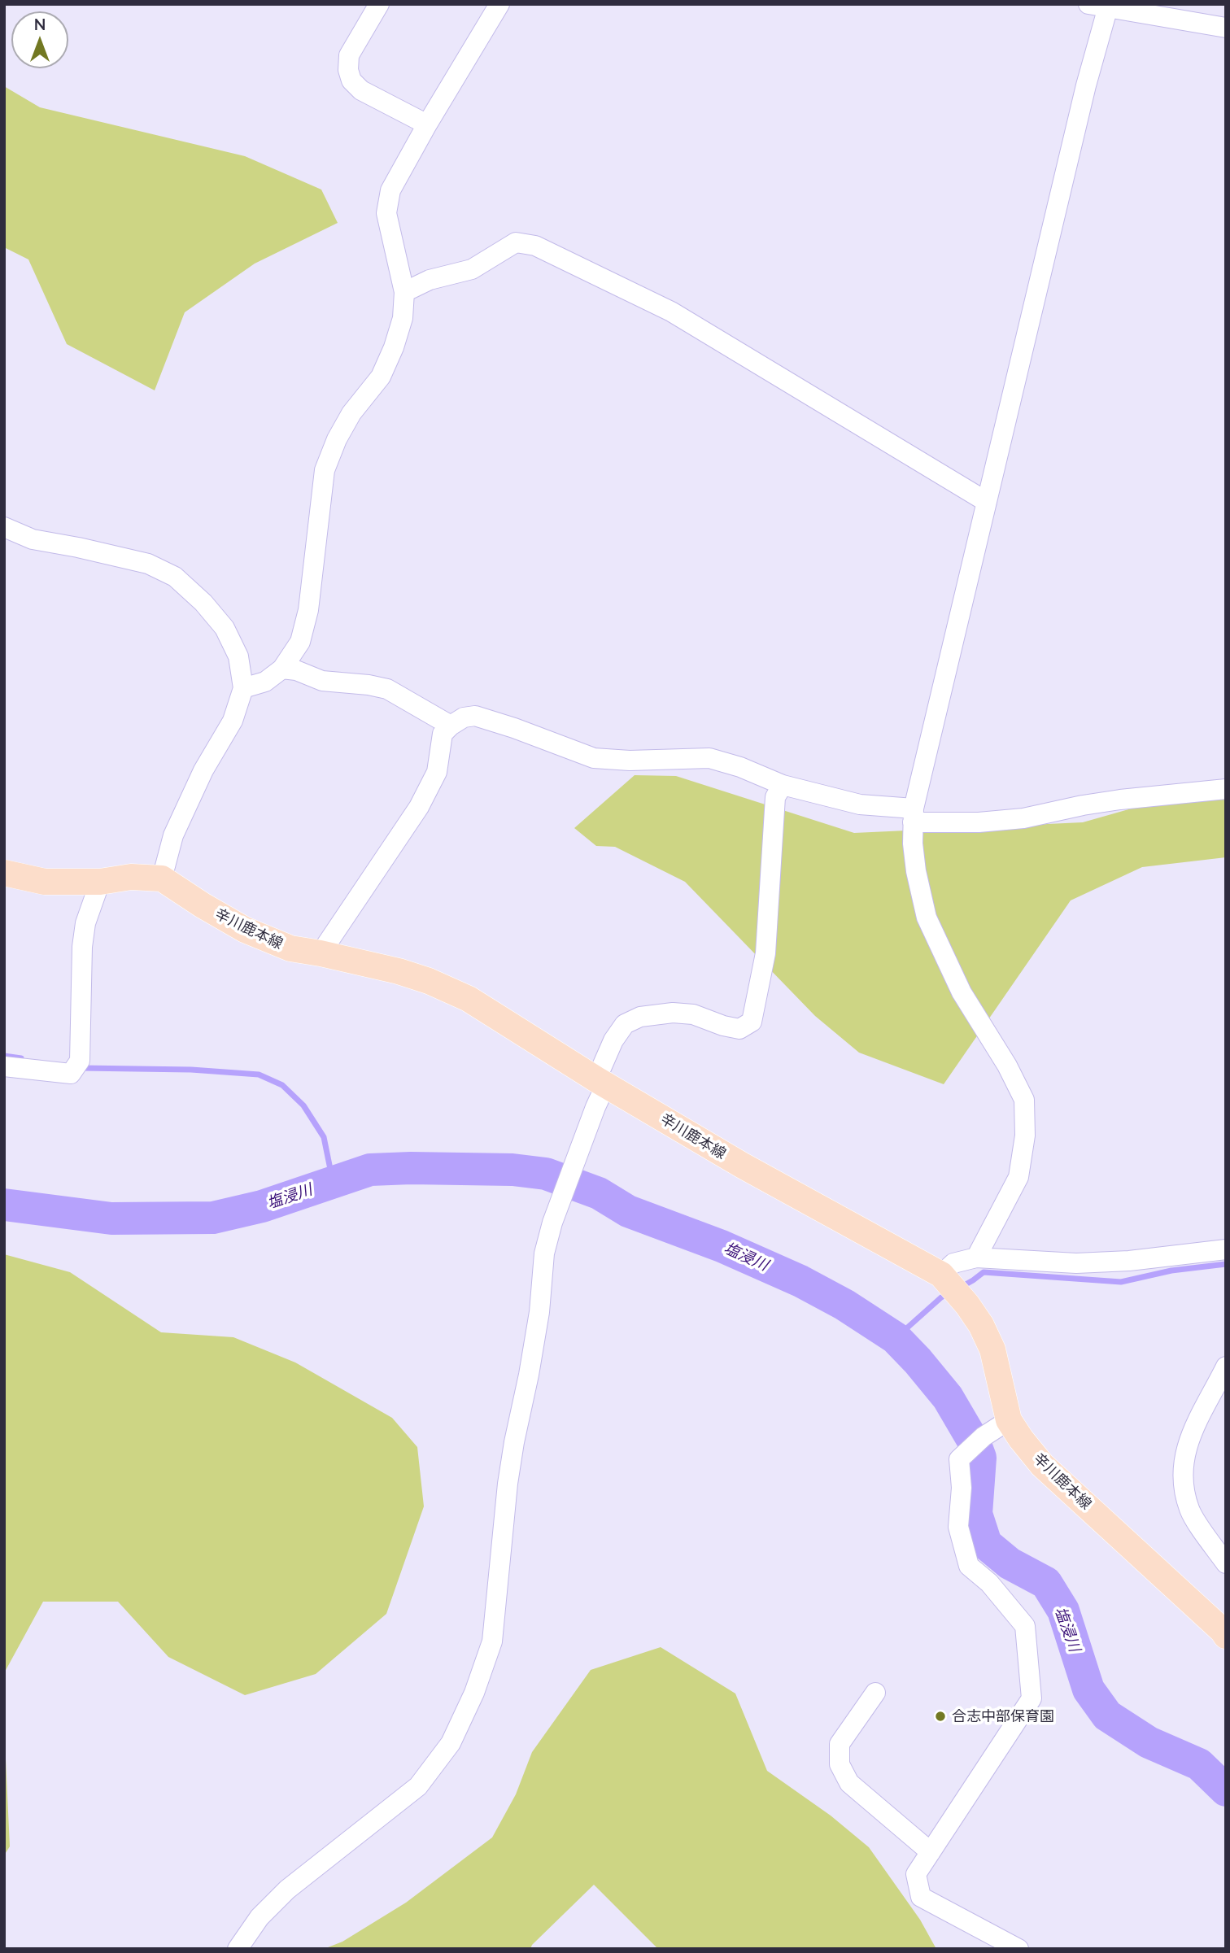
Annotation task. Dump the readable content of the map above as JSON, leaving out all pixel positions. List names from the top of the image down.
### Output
{
  "streets": {
    "main road": ["辛川鹿本線"]
  },
  "water": ["塩浸川"],
  "places": ["合志中部保育園"],
  "north": "top"
}
